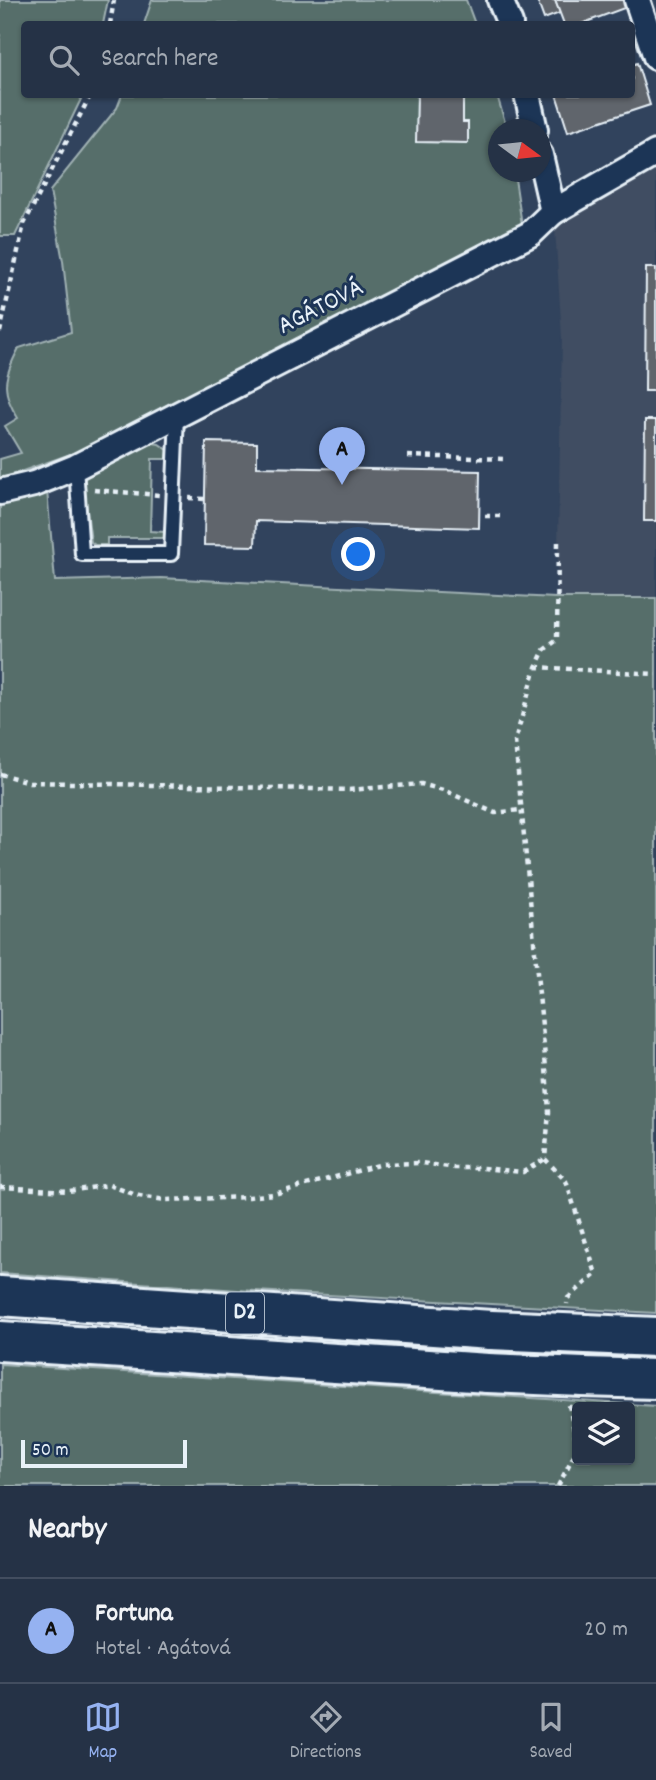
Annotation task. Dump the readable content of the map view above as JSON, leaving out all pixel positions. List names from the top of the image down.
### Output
{
  "streets": {
    "highway": ["D2"],
    "street": ["AGÁTOVÁ"]
  },
  "scale_bar": "50 m",
  "north": "right",
  "page": {
    "search": "Search here",
    "pins": "A",
    "scale": "50 m",
    "heading": "Nearby",
    "list": [
      {
        "mark": "A",
        "name": "Fortuna",
        "note": "Hotel · Agátová",
        "value": "20 m"
      }
    ],
    "nav": ["Map", "Directions", "Saved"]
  }
}
